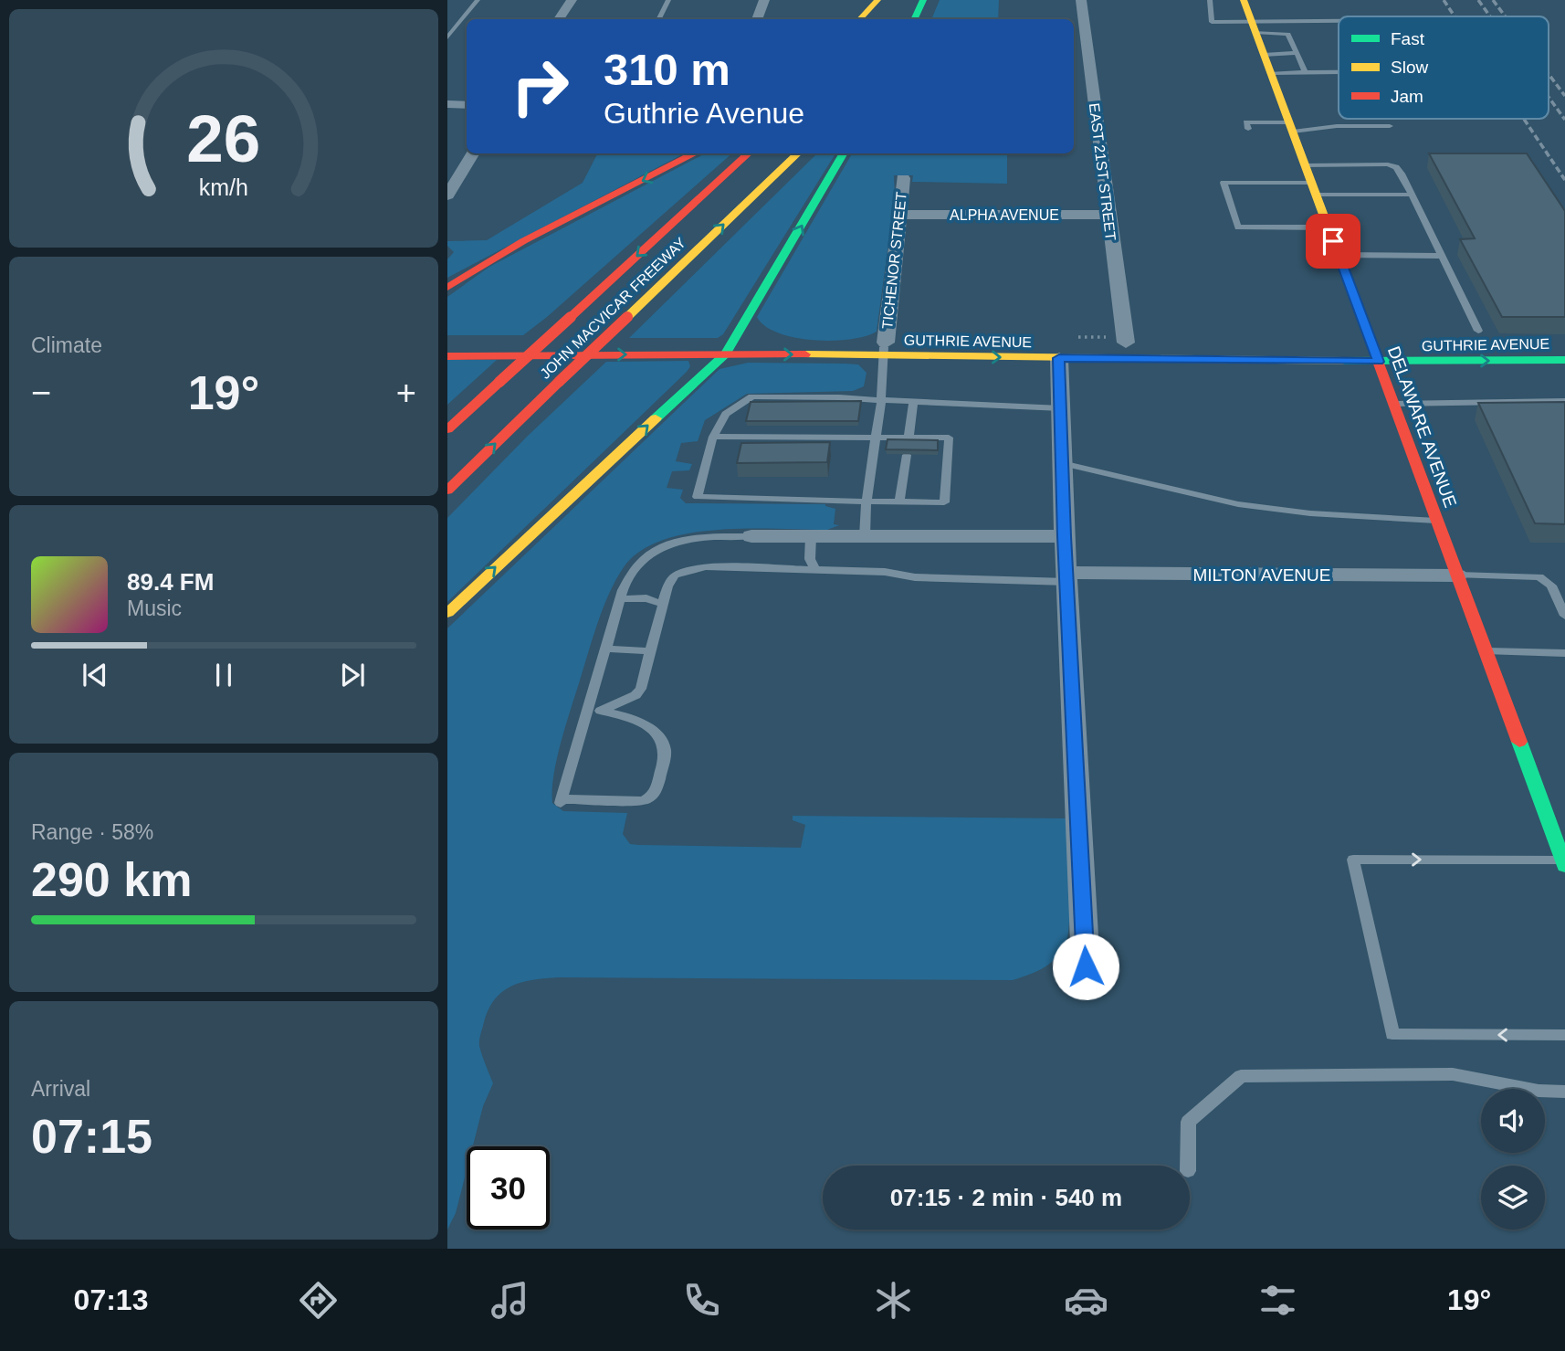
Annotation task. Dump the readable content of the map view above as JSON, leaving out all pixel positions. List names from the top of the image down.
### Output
{
  "streets": {
    "main road": ["JOHN MACVICAR FREEWAY", "GUTHRIE AVENUE", "DELAWARE AVENUE"],
    "street": [
      "EAST 21ST STREET",
      "ALPHA AVENUE",
      "TICHENOR STREET",
      "MILTON AVENUE"
    ]
  },
  "crossings": [
    ["EAST 21ST STREET", "ALPHA AVENUE"],
    ["EAST 21ST STREET", "GUTHRIE AVENUE"],
    ["ALPHA AVENUE", "TICHENOR STREET"],
    ["TICHENOR STREET", "GUTHRIE AVENUE"],
    ["GUTHRIE AVENUE", "DELAWARE AVENUE"],
    ["DELAWARE AVENUE", "MILTON AVENUE"]
  ],
  "legend": ["Fast", "Slow", "Jam"],
  "page": {
    "turn": ["310 m", "Guthrie Avenue"],
    "tile": [
      "Climate",
      ["Range · 58%", "290 km"],
      ["Arrival", "07:15"]
    ],
    "heat": ["−", "19°", "+"],
    "song": ["89.4 FM", "Music"],
    "limit": "30",
    "trip": "07:15 · 2 min · 540 m",
    "tabs": ["07:13", "19°"],
    "gauge": ["26", "km/h"]
  }
}
